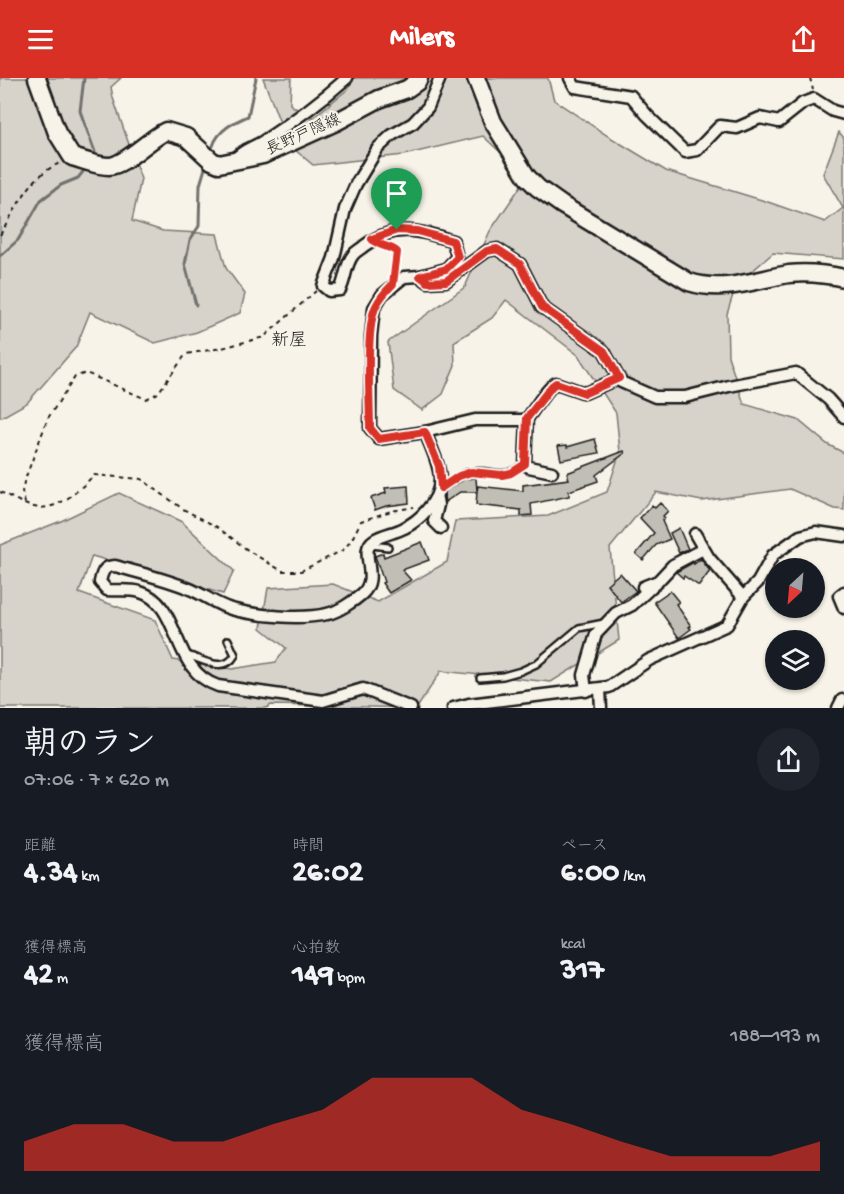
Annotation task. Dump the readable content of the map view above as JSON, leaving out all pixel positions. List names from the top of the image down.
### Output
{
  "streets": {
    "main road": ["長野戸隠線"]
  },
  "districts": ["新屋"],
  "north": "bottom left",
  "page": {
    "header": "Milers",
    "heading": ["朝のラン", "07:06 · 7 × 620 m"],
    "stats": [
      ["距離", "4.34 km"],
      ["時間", "26:02"],
      ["ペース", "6:00 /km"],
      ["獲得標高", "42 m"],
      ["心拍数", "149 bpm"],
      ["kcal", "317"]
    ],
    "chart": ["獲得標高", "188–193 m"]
  }
}
